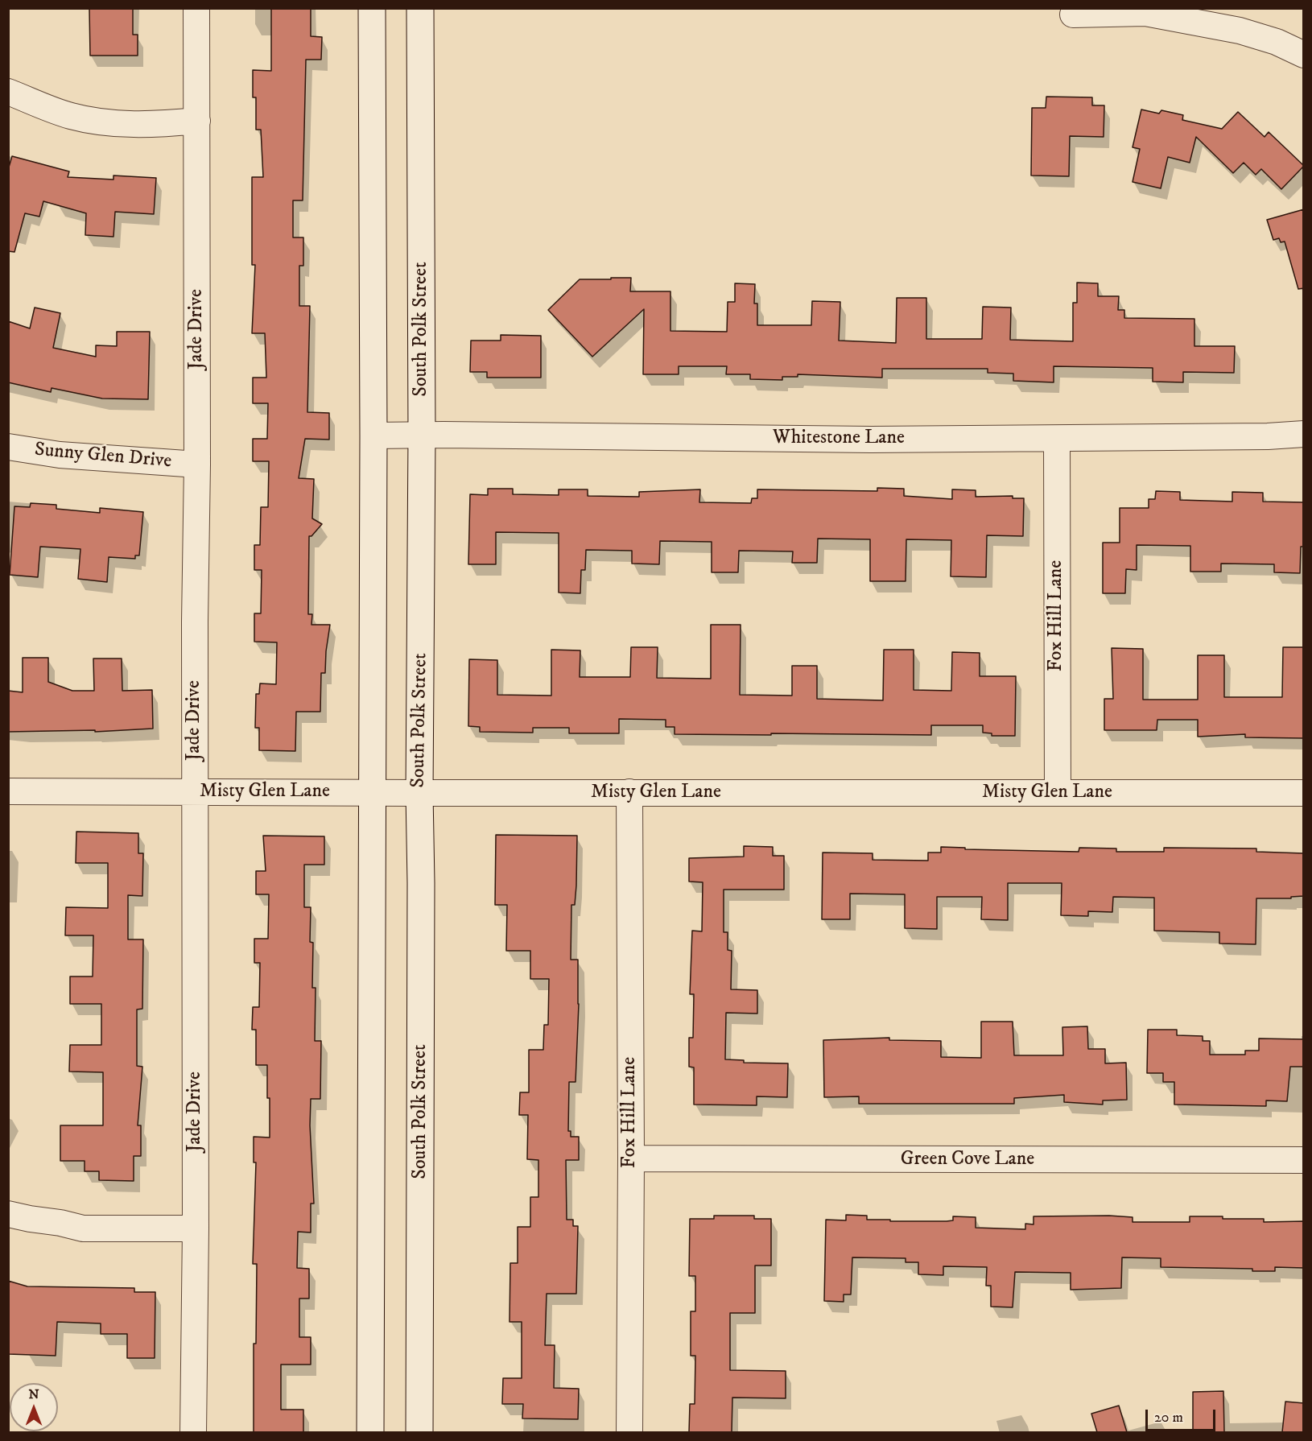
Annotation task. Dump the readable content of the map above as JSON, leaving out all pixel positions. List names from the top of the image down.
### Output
{
  "streets": {
    "main road": ["South Polk Street"],
    "street": [
      "Jade Drive",
      "Whitestone Lane",
      "Sunny Glen Drive",
      "Fox Hill Lane",
      "Misty Glen Lane",
      "Green Cove Lane"
    ]
  },
  "crossings": [
    ["Jade Drive", "Sunny Glen Drive"],
    ["Jade Drive", "Misty Glen Lane"],
    ["South Polk Street", "Whitestone Lane"],
    ["South Polk Street", "Misty Glen Lane"],
    ["Whitestone Lane", "Fox Hill Lane"],
    ["Fox Hill Lane", "Misty Glen Lane"],
    ["Fox Hill Lane", "Green Cove Lane"]
  ],
  "scale_bar": "20 m",
  "north": "top"
}
